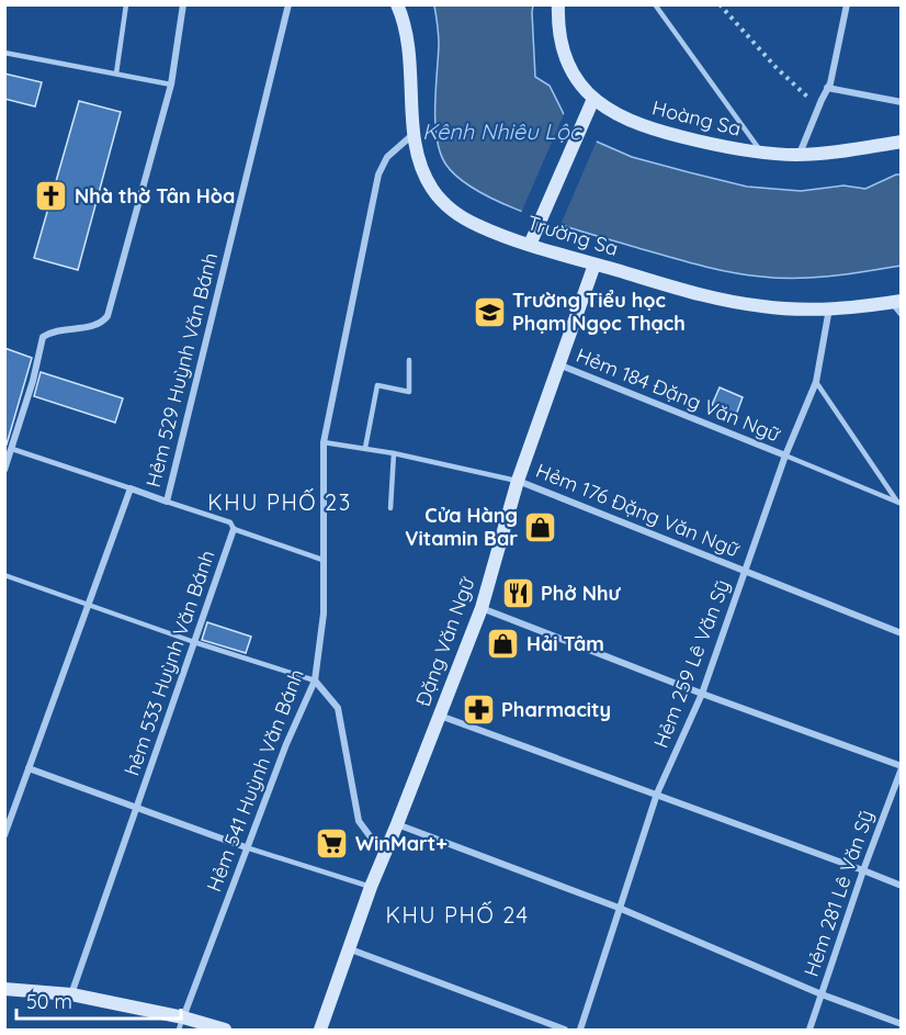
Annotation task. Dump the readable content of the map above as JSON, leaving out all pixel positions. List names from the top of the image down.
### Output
{
  "streets": {
    "street": [
      "Hoàng Sa",
      "Trường Sa",
      "Hẻm 529 Huỳnh Văn Bánh",
      "Hẻm 184 Đặng Văn Ngữ",
      "Hẻm 176 Đặng Văn Ngữ",
      "Đặng Văn Ngữ",
      "hẻm 533 Huỳnh Văn Bánh",
      "Hẻm 259 Lê Văn Sỹ",
      "Hẻm 541 Huỳnh Văn Bánh",
      "Hẻm 281 Lê Văn Sỹ"
    ]
  },
  "crossings": [
    ["Trường Sa", "Đặng Văn Ngữ"],
    ["Trường Sa", "Hẻm 259 Lê Văn Sỹ"],
    ["Trường Sa", "Hẻm 541 Huỳnh Văn Bánh"],
    ["Hẻm 184 Đặng Văn Ngữ", "Đặng Văn Ngữ"],
    ["Hẻm 184 Đặng Văn Ngữ", "Hẻm 259 Lê Văn Sỹ"],
    ["Hẻm 176 Đặng Văn Ngữ", "Đặng Văn Ngữ"],
    ["Hẻm 176 Đặng Văn Ngữ", "Hẻm 259 Lê Văn Sỹ"]
  ],
  "districts": ["KHU PHỐ 23", "KHU PHỐ 24"],
  "water": ["Kênh Nhiêu Lộc"],
  "places": {
    "church": ["Nhà thờ Tân Hòa"],
    "school or university": ["Trường Tiểu học Phạm Ngọc Thạch"],
    "shop": ["Cửa Hàng Vitamin Bar", "Hải Tâm"],
    "restaurant": ["Phở Như"],
    "pharmacy": ["Pharmacity"],
    "supermarket": ["WinMart+"]
  },
  "scale_bar": "50 m"
}
